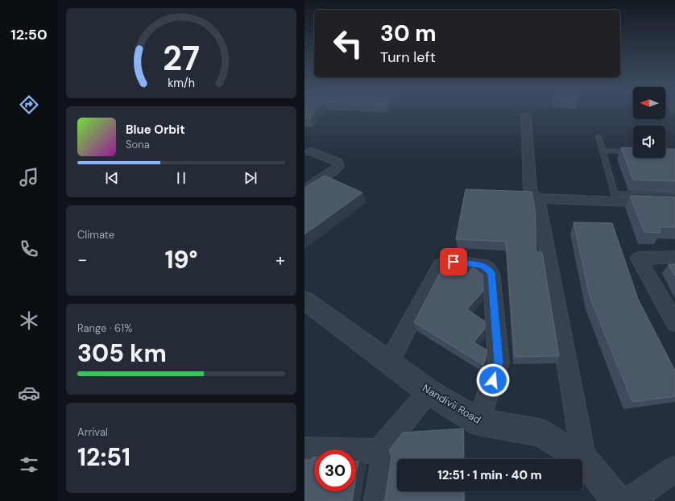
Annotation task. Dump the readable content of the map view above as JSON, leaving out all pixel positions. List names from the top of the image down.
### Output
{
  "streets": {
    "street": ["Nandivii Road"]
  },
  "north": "left",
  "page": {
    "tabs": "12:50",
    "turn": ["30 m", "Turn left"],
    "song": ["Blue Orbit", "Sona"],
    "tile": [
      "Climate",
      ["Range · 61%", "305 km"],
      ["Arrival", "12:51"]
    ],
    "heat": ["−", "19°", "+"],
    "limit": "30",
    "trip": "12:51 · 1 min · 40 m",
    "gauge": ["27", "km/h"]
  }
}
